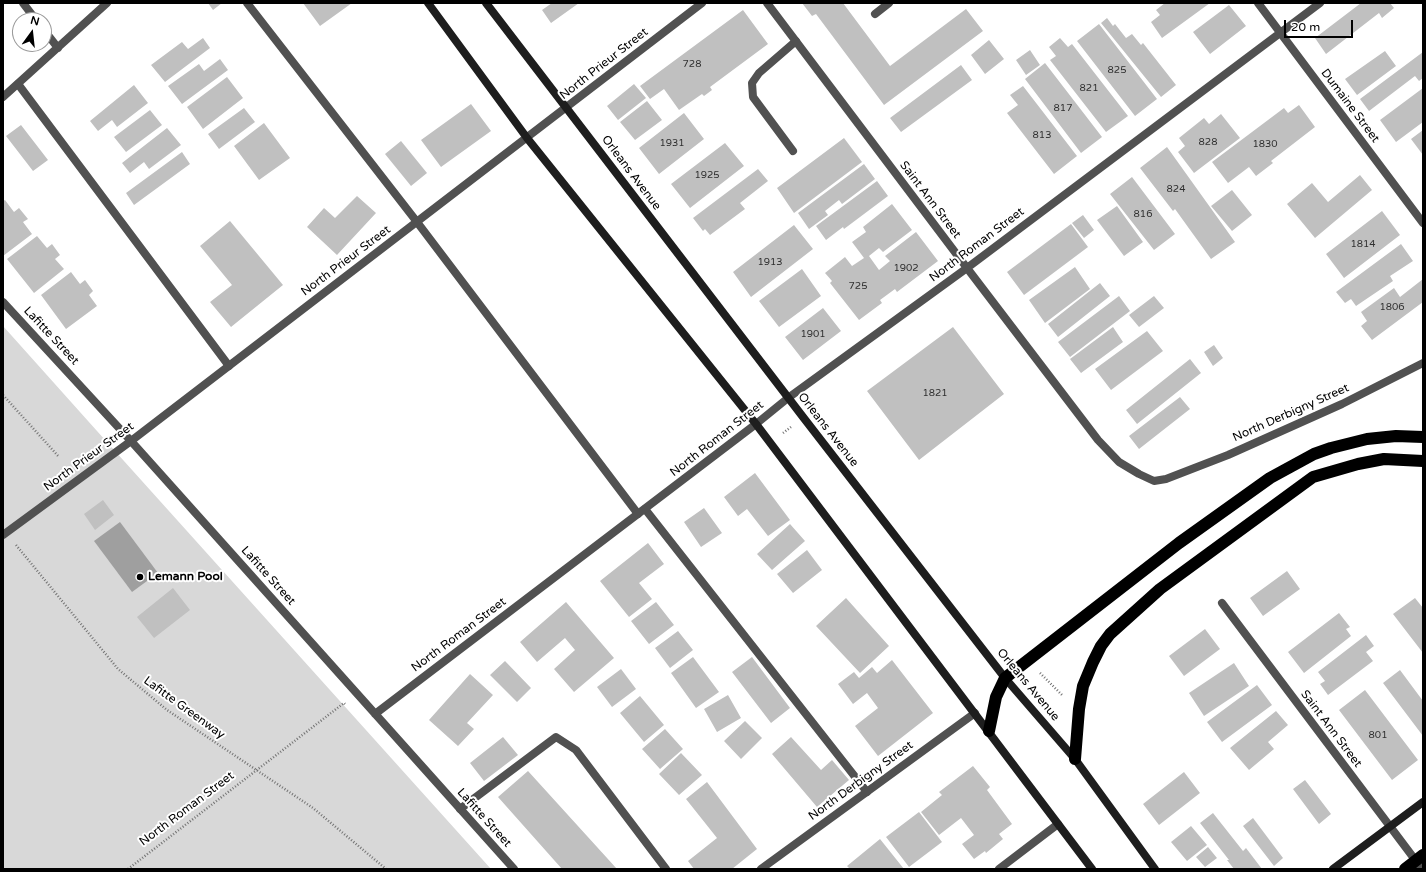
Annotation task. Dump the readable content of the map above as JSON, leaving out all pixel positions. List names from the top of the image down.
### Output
{
  "streets": {
    "street": [
      "North Prieur Street",
      "Dumaine Street",
      "Orleans Avenue",
      "Saint Ann Street",
      "North Roman Street",
      "Lafitte Street",
      "North Derbigny Street"
    ],
    "path": ["Lafitte Greenway"]
  },
  "crossings": [
    ["North Prieur Street", "Orleans Avenue"],
    ["North Prieur Street", "Lafitte Street"],
    ["North Prieur Street", "Lafitte Greenway"],
    ["Dumaine Street", "North Roman Street"],
    ["Orleans Avenue", "North Roman Street"],
    ["Saint Ann Street", "North Roman Street"],
    ["Saint Ann Street", "North Derbigny Street"],
    ["North Roman Street", "Lafitte Street"],
    ["North Roman Street", "Lafitte Greenway"]
  ],
  "places": ["Lemann Pool"],
  "house_numbers": [
    "728",
    "825",
    "821",
    "817",
    "813",
    "828",
    "1931",
    "1830",
    "1925",
    "824",
    "816",
    "1814",
    "1913",
    "1902",
    "725",
    "1806",
    "1901",
    "1821",
    "801"
  ],
  "scale_bar": "20 m",
  "north": "top"
}
